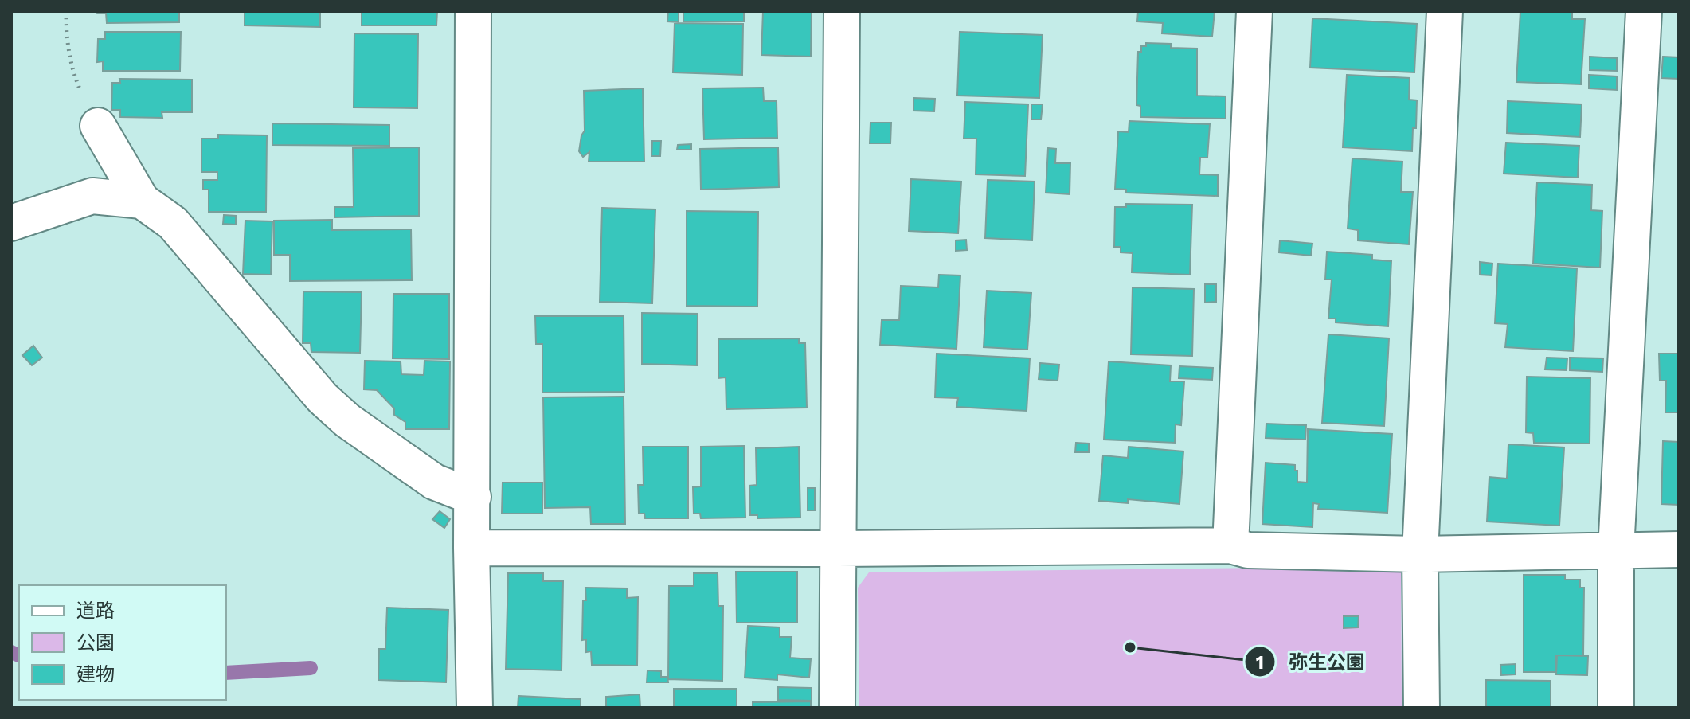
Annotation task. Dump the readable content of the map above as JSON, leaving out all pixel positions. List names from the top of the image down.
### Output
{
  "places": ["弥生公園"],
  "legend": ["道路", "公園", "建物"]
}
